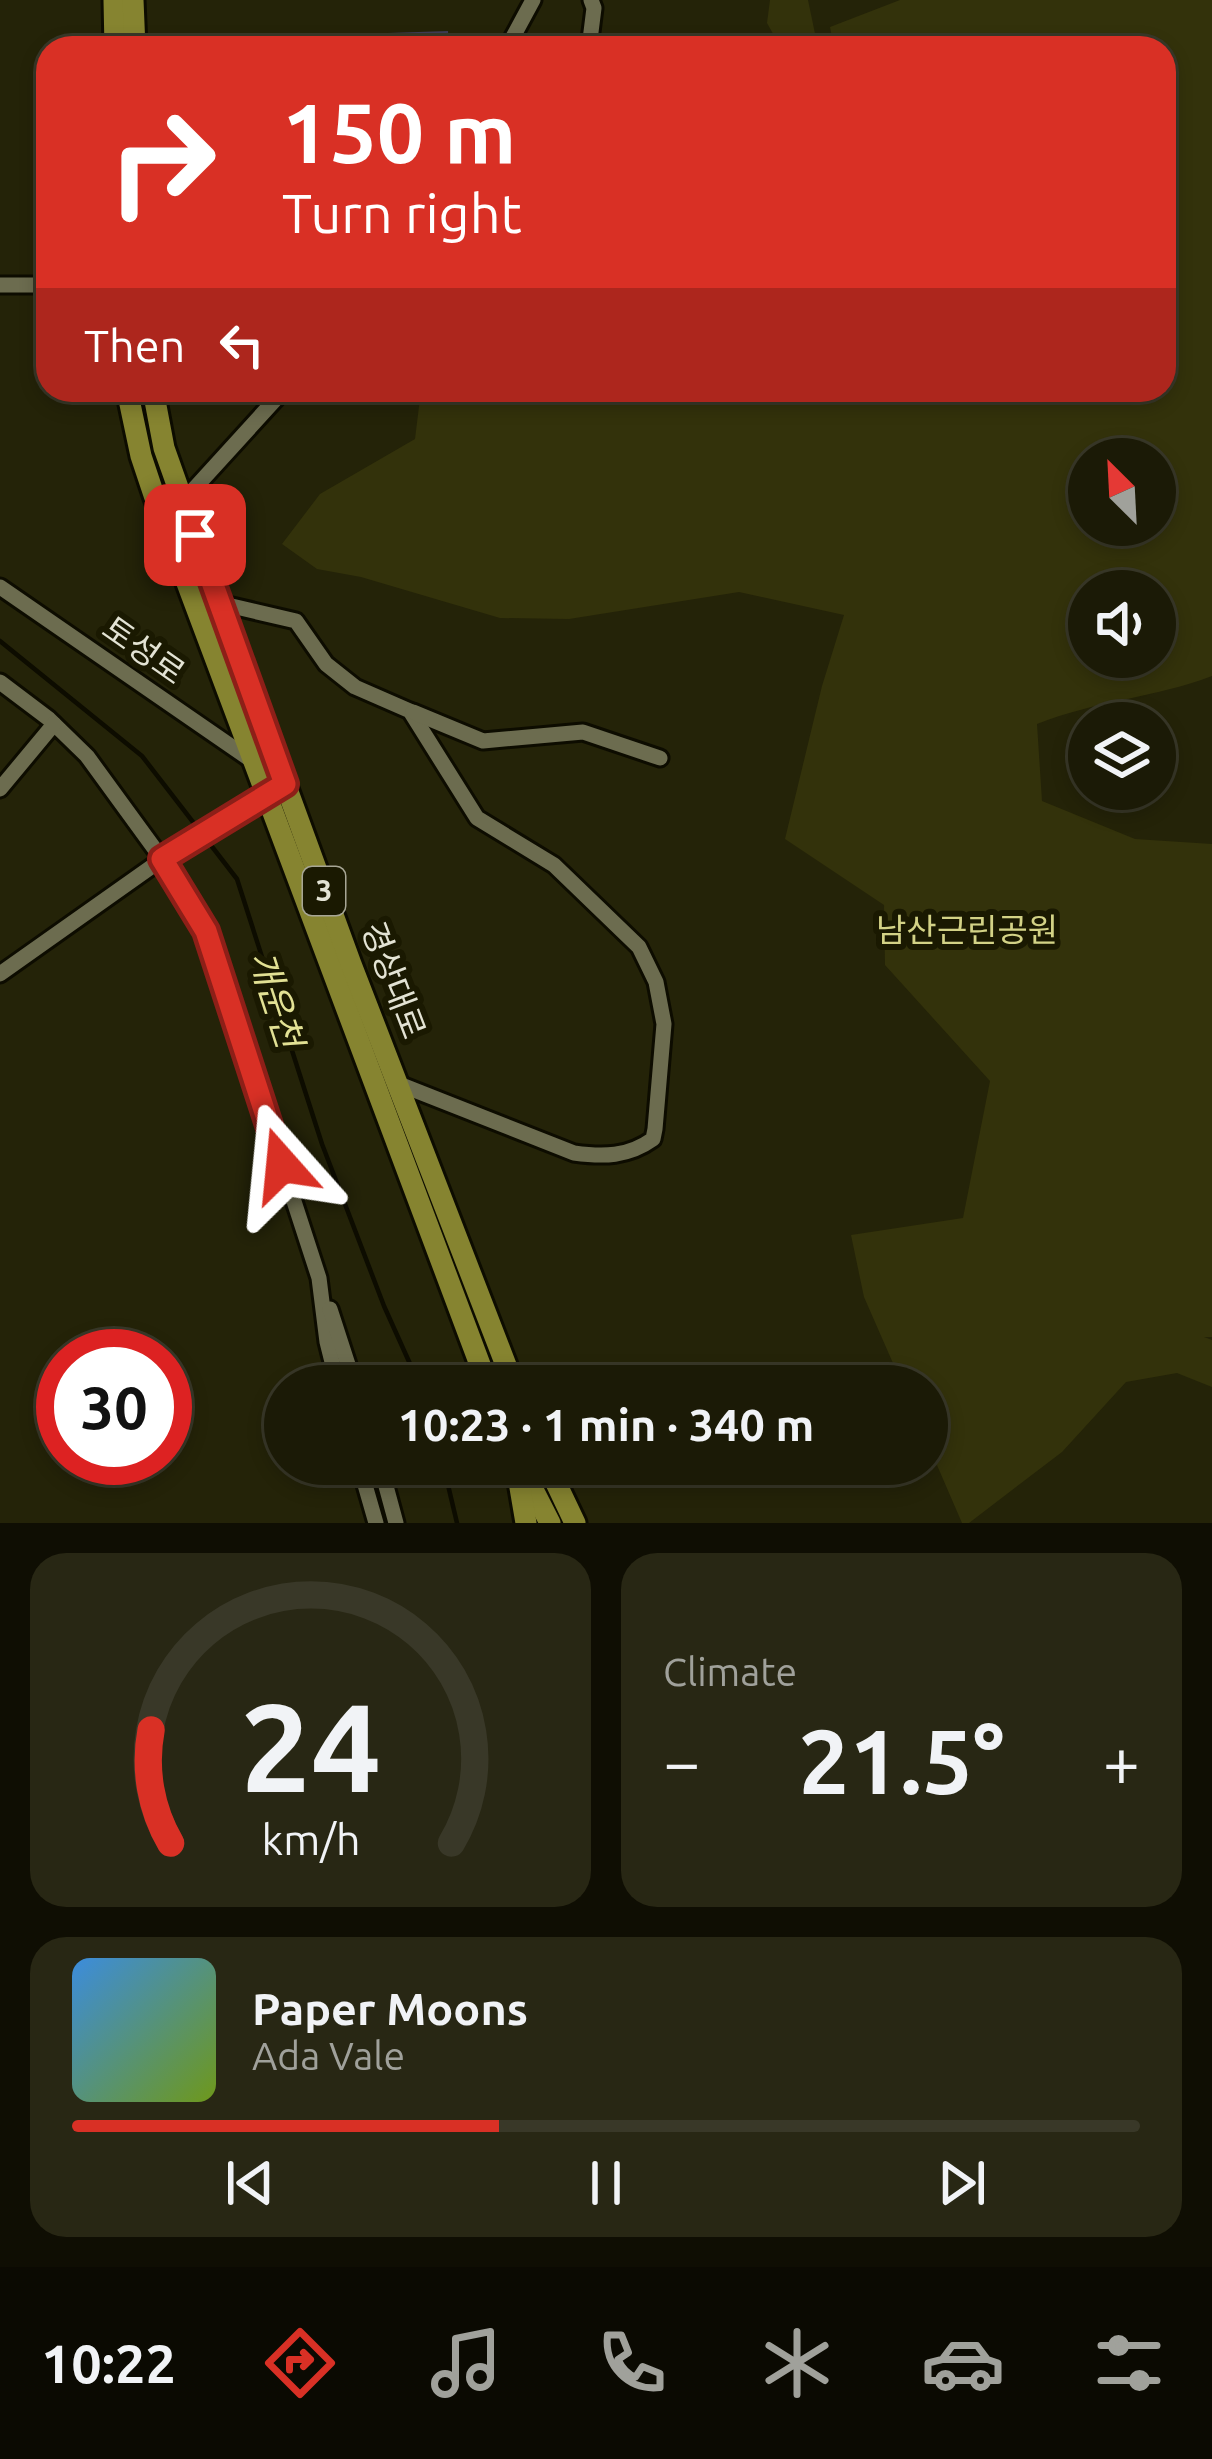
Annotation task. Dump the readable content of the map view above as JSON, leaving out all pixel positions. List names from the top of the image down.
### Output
{
  "streets": {
    "main road": ["3", "경상대로"],
    "street": ["토성로"]
  },
  "crossings": [
    ["토성로", "경상대로"]
  ],
  "water": ["개운천"],
  "parks": ["남산근린공원"],
  "north": "top left",
  "page": {
    "turn": ["150 m", "Turn right"],
    "then": "Then",
    "limit": "30",
    "trip": "10:23 · 1 min · 340 m",
    "tile": "Climate",
    "heat": ["−", "21.5°", "+"],
    "song": ["Paper Moons", "Ada Vale"],
    "tabs": "10:22",
    "gauge": ["24", "km/h"]
  }
}
